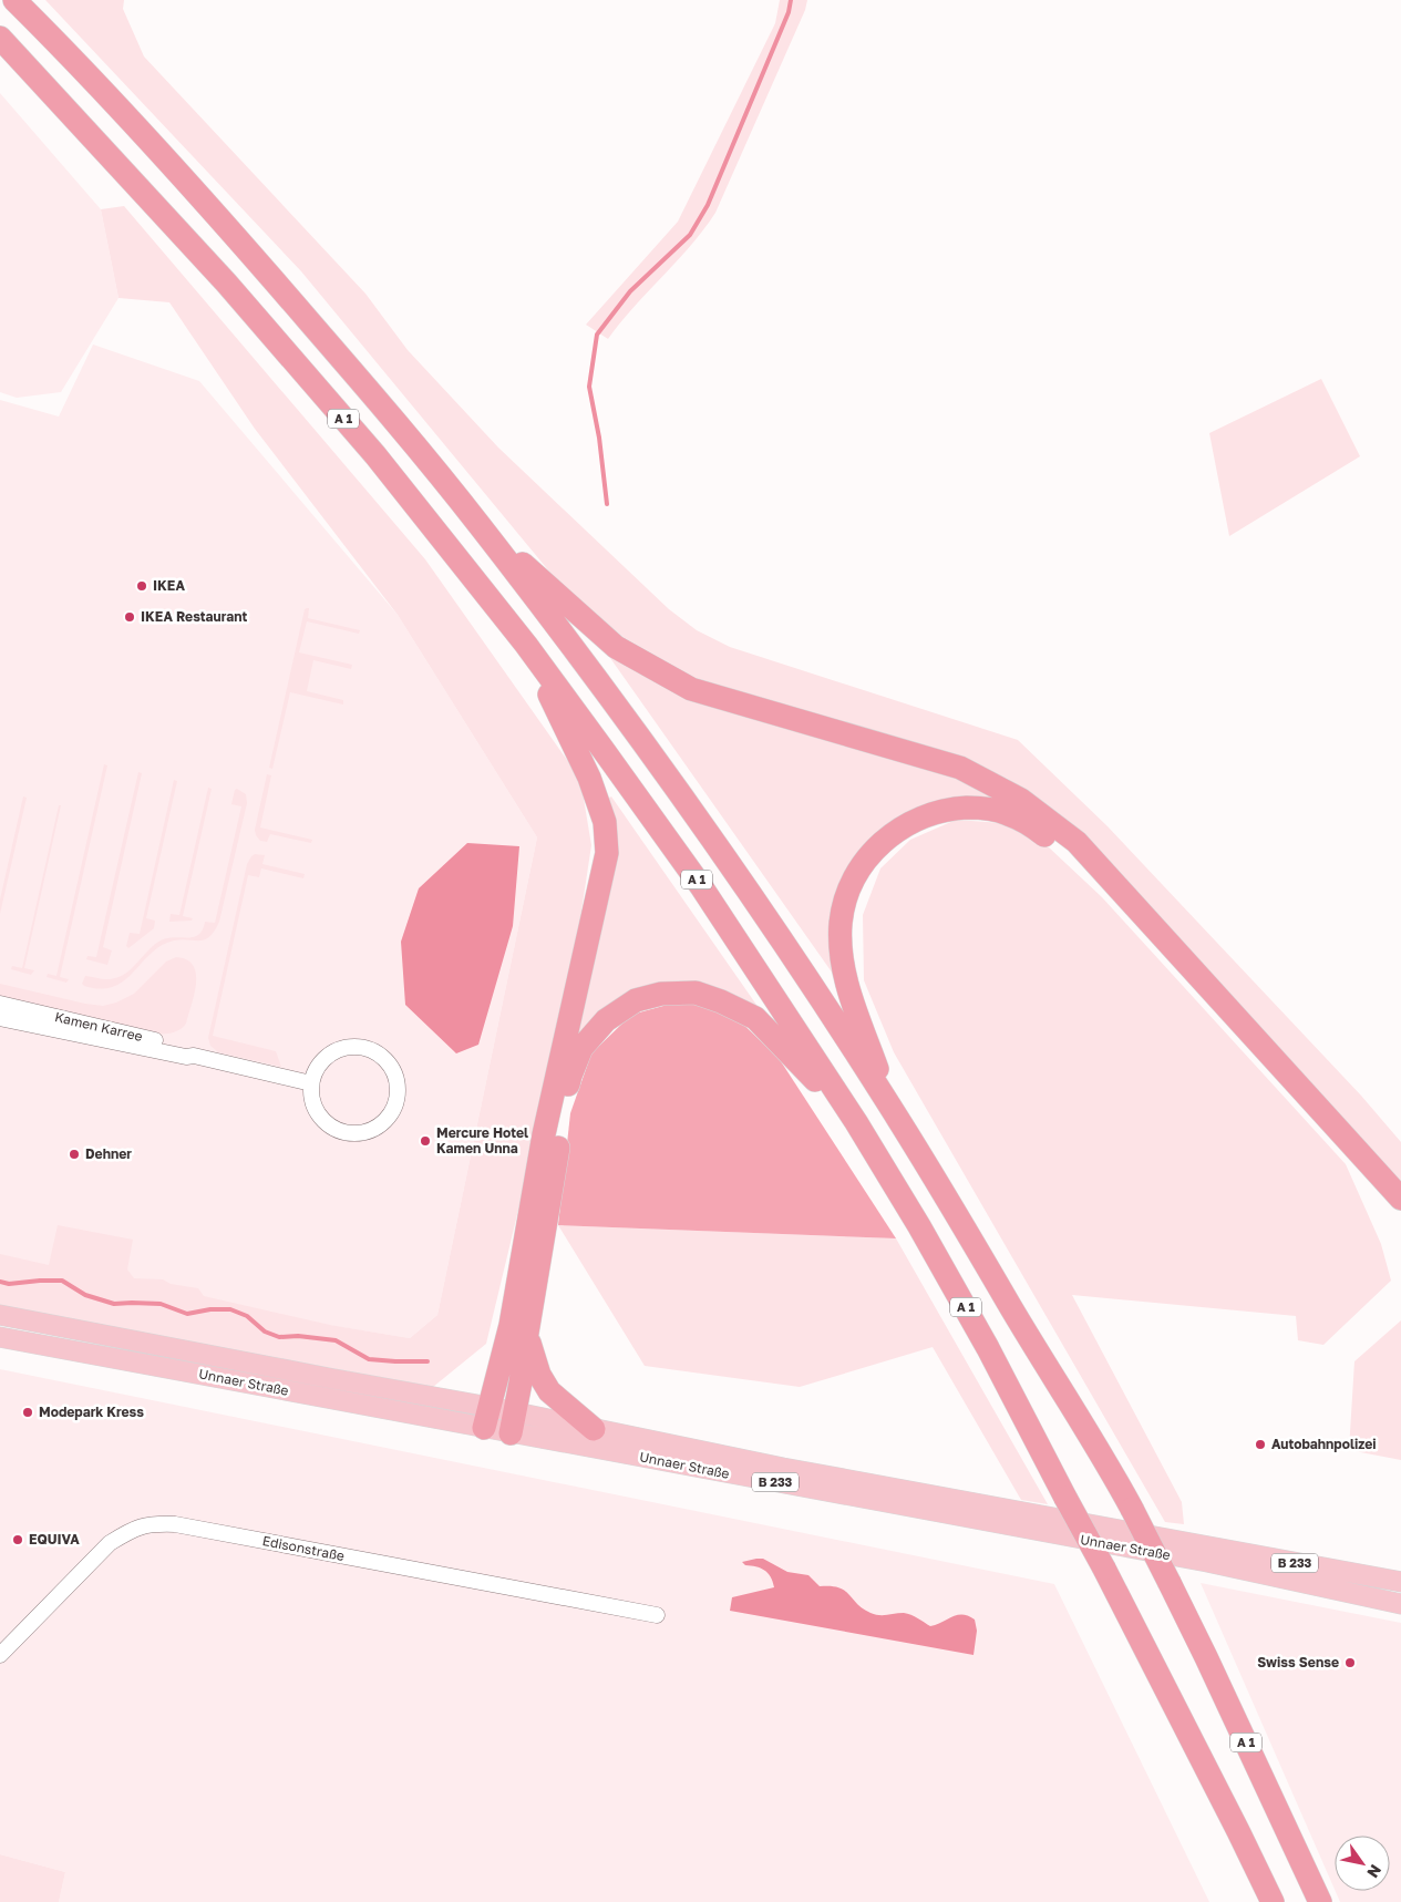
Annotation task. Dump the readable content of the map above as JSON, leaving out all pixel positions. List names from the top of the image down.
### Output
{
  "streets": {
    "highway": ["A 1"],
    "main road": ["Unnaer Straße", "B 233"],
    "street": ["Kamen Karree", "Edisonstraße"]
  },
  "places": [
    "IKEA",
    "IKEA Restaurant",
    "Mercure Hotel Kamen Unna",
    "Dehner",
    "Modepark Kress",
    "Autobahnpolizei",
    "EQUIVA",
    "Swiss Sense"
  ],
  "north": "bottom right"
}
